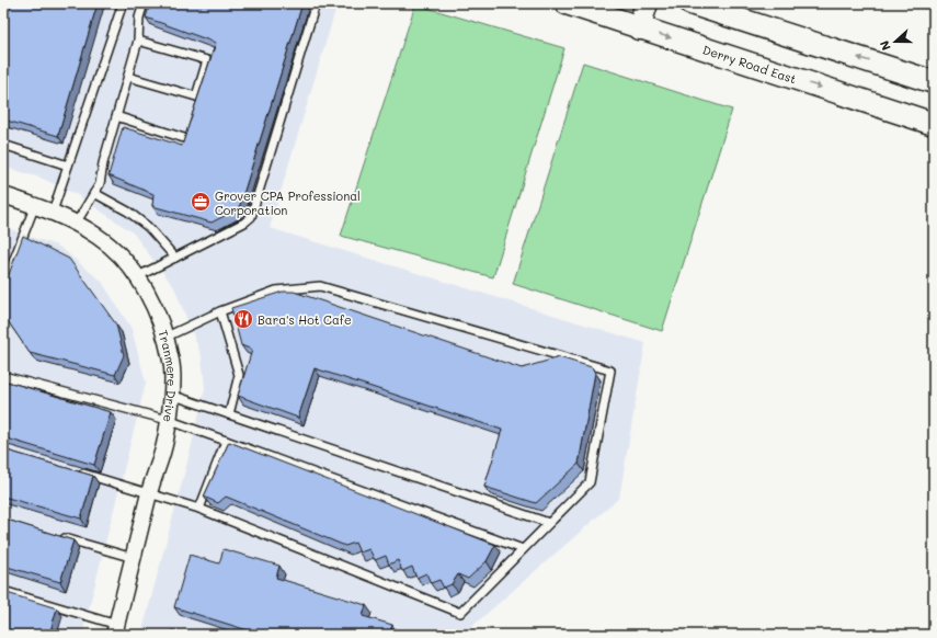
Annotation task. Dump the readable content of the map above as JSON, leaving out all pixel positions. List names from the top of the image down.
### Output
{
  "streets": {
    "main road": ["Derry Road East"],
    "street": ["Tranmere Drive"]
  },
  "places": {
    "office": ["Grover CPA Professional Corporation"],
    "restaurant": ["Bara's Hot Cafe"]
  },
  "north": "left"
}
